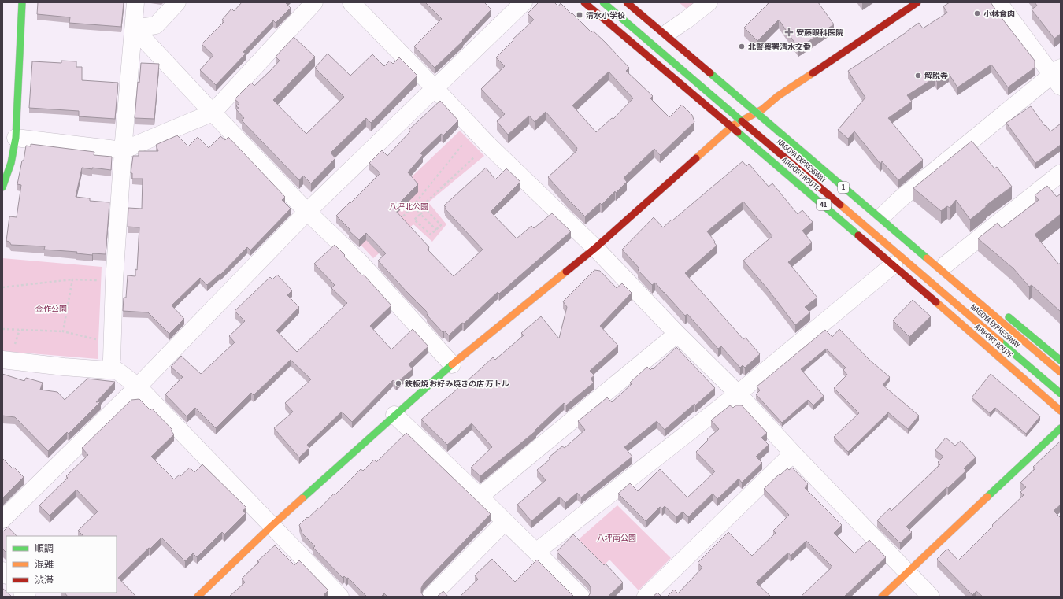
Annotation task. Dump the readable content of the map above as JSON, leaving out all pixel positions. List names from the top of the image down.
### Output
{
  "streets": {
    "main road": [
      "NAGOYA EXPRESSWAY",
      "AIRPORT ROUTE",
      "1",
      "41"
    ]
  },
  "parks": ["八坪北公園", "金作公園", "八坪南公園"],
  "places": {
    "other": [
      "小林食肉",
      "北警察署清水交番",
      "解脱寺",
      "鉄板焼 お好み焼きの店 万トル"
    ],
    "transit": ["清水小学校"],
    "health": ["安藤眼科医院"]
  },
  "legend": ["順調", "混雑", "渋滞"]
}
